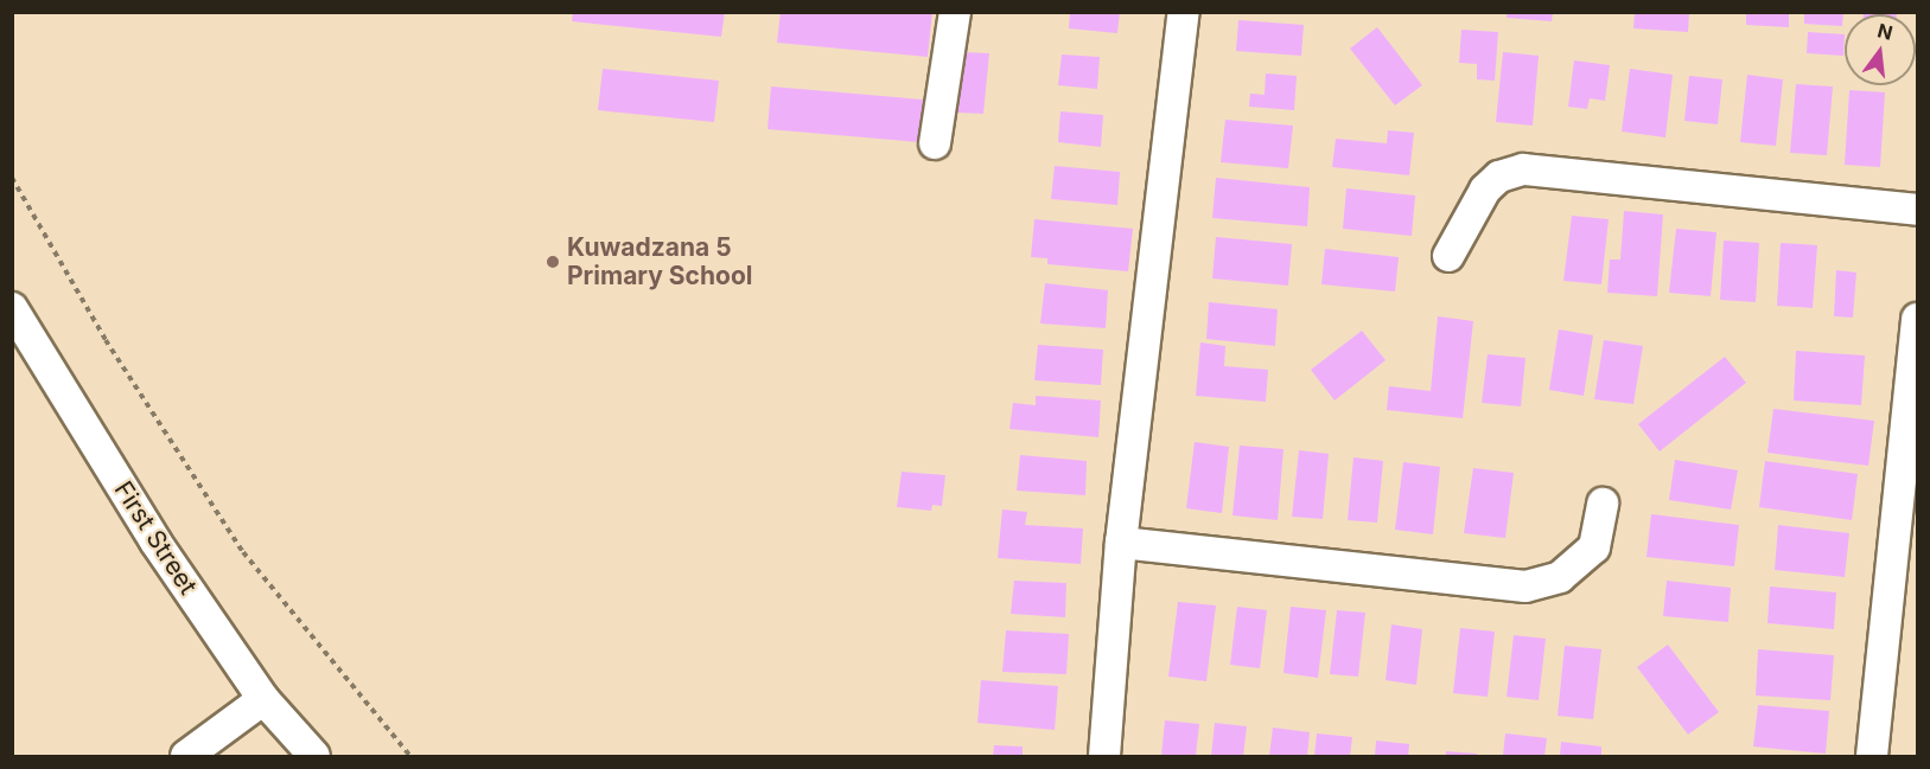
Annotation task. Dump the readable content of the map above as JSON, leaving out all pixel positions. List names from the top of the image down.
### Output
{
  "streets": {
    "street": ["First Street"]
  },
  "places": ["Kuwadzana 5 Primary School"],
  "north": "top"
}
